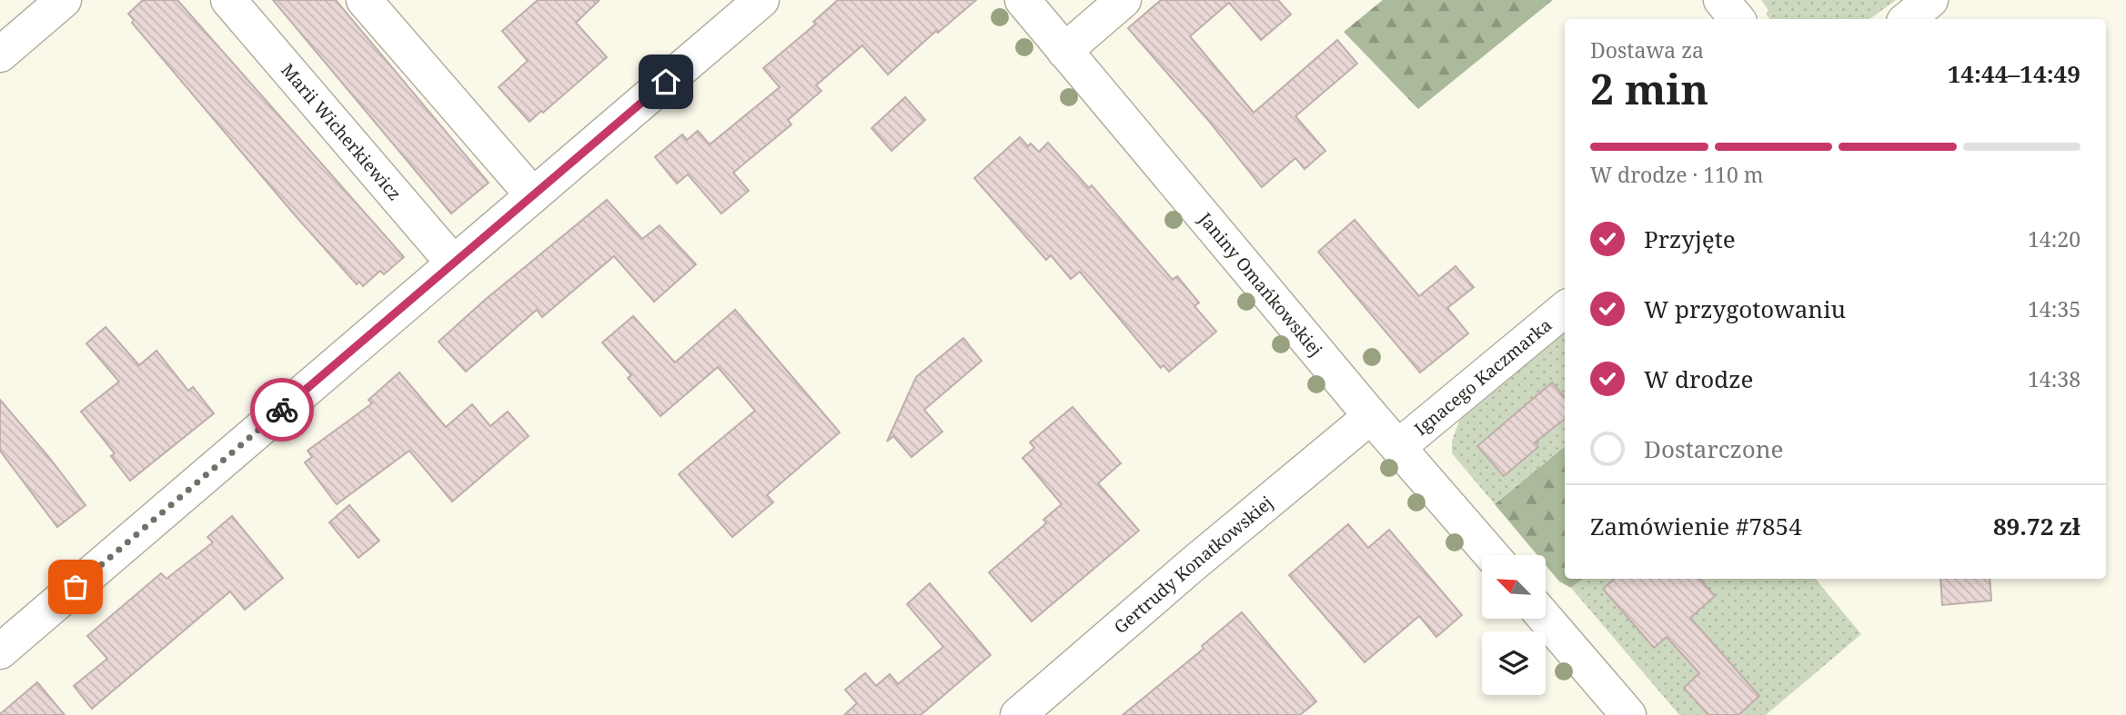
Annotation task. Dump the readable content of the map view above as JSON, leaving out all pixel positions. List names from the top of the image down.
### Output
{
  "streets": {
    "street": [
      "Marii Wicherkiewicz",
      "Janiny Omańkowskiej",
      "Ignacego Kaczmarka",
      "Gertrudy Konatkowskiej"
    ]
  },
  "crossings": [
    ["Janiny Omańkowskiej", "Ignacego Kaczmarka"],
    ["Janiny Omańkowskiej", "Gertrudy Konatkowskiej"]
  ],
  "north": "top left",
  "page": {
    "heading": ["2 min", "Dostawa za", "14:44–14:49"],
    "panel": ["Zamówienie #7854", "89.72 zł"],
    "bar": "W drodze · 110 m",
    "list": [
      ["Przyjęte", "14:20"],
      ["W przygotowaniu", "14:35"],
      ["W drodze", "14:38"],
      "Dostarczone"
    ]
  }
}
